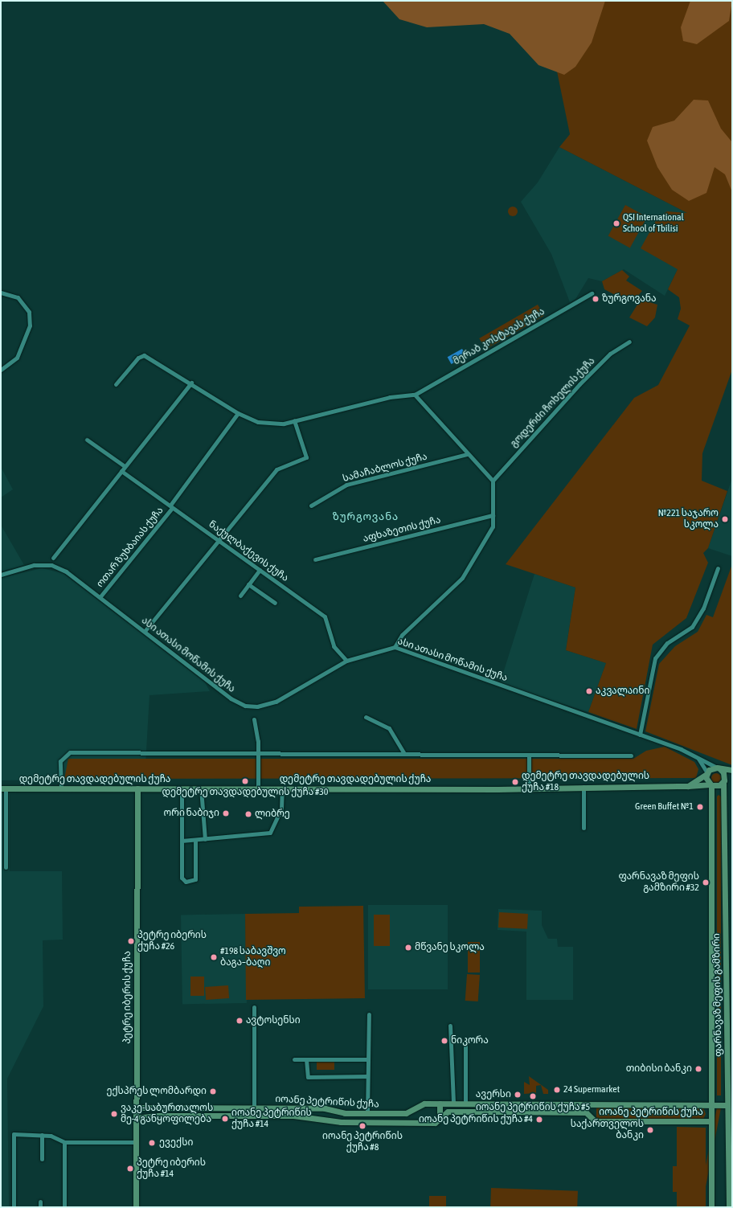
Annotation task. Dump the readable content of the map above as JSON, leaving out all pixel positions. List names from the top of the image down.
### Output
{
  "streets": {
    "street": [
      "მერაბ კოსტავას ქუჩა",
      "გოდერძი ჩოხელის ქუჩა",
      "სამაჩაბლოს ქუჩა",
      "აფხაზეთის ქუჩა",
      "ოთარ ზუხბაიას ქუჩა",
      "ნაქულბაქევის ქუჩა",
      "ასი ათასი მოწამის ქუჩა",
      "დემეტრე თავდადებულის ქუჩა",
      "ფარნავაზ მეფის გამზირი",
      "პეტრე იბერის ქუჩა",
      "იოანე პეტრიწის ქუჩა"
    ]
  },
  "crossings": [
    ["ოთარ ზუხბაიას ქუჩა", "ნაქულბაქევის ქუჩა"],
    ["ოთარ ზუხბაიას ქუჩა", "ასი ათასი მოწამის ქუჩა"],
    ["ნაქულბაქევის ქუჩა", "ასი ათასი მოწამის ქუჩა"],
    ["დემეტრე თავდადებულის ქუჩა", "ფარნავაზ მეფის გამზირი"],
    ["დემეტრე თავდადებულის ქუჩა", "პეტრე იბერის ქუჩა"],
    ["ფარნავაზ მეფის გამზირი", "იოანე პეტრიწის ქუჩა"],
    ["პეტრე იბერის ქუჩა", "იოანე პეტრიწის ქუჩა"]
  ],
  "districts": ["ზურგოვანა"],
  "places": [
    "QSI International School of Tbilisi",
    "ზურგოვანა",
    "№221 საჯარო სკოლა",
    "აკვალაინი",
    "დემეტრე თავდადებულის ქუჩა #30",
    "დემეტრე თავდადებულის ქუჩა #18",
    "Green Buffet №1",
    "ორი ნაბიჯი",
    "ლიბრე",
    "ფარნავაზ მეფის გამზირი #32",
    "პეტრე იბერის ქუჩა #26",
    "მწვანე სკოლა",
    "#198 საბავშვო ბაგა–ბაღი",
    "ავტოსენსი",
    "ნიკორა",
    "თიბისი ბანკი",
    "24 Supermarket",
    "ექსპრეს ლომბარდი",
    "ავერსი",
    "იოანე პეტრიწის ქუჩა #5",
    "ვაკე-საბურთალოს მე-4 განყოფილება",
    "იოანე პეტრიწის ქუჩა #14",
    "იოანე პეტრიწის ქუჩა #4",
    "იოანე პეტრიწის ქუჩა #8",
    "საქართველოს ბანკი",
    "ევექსი",
    "პეტრე იბერის ქუჩა #14"
  ]
}
